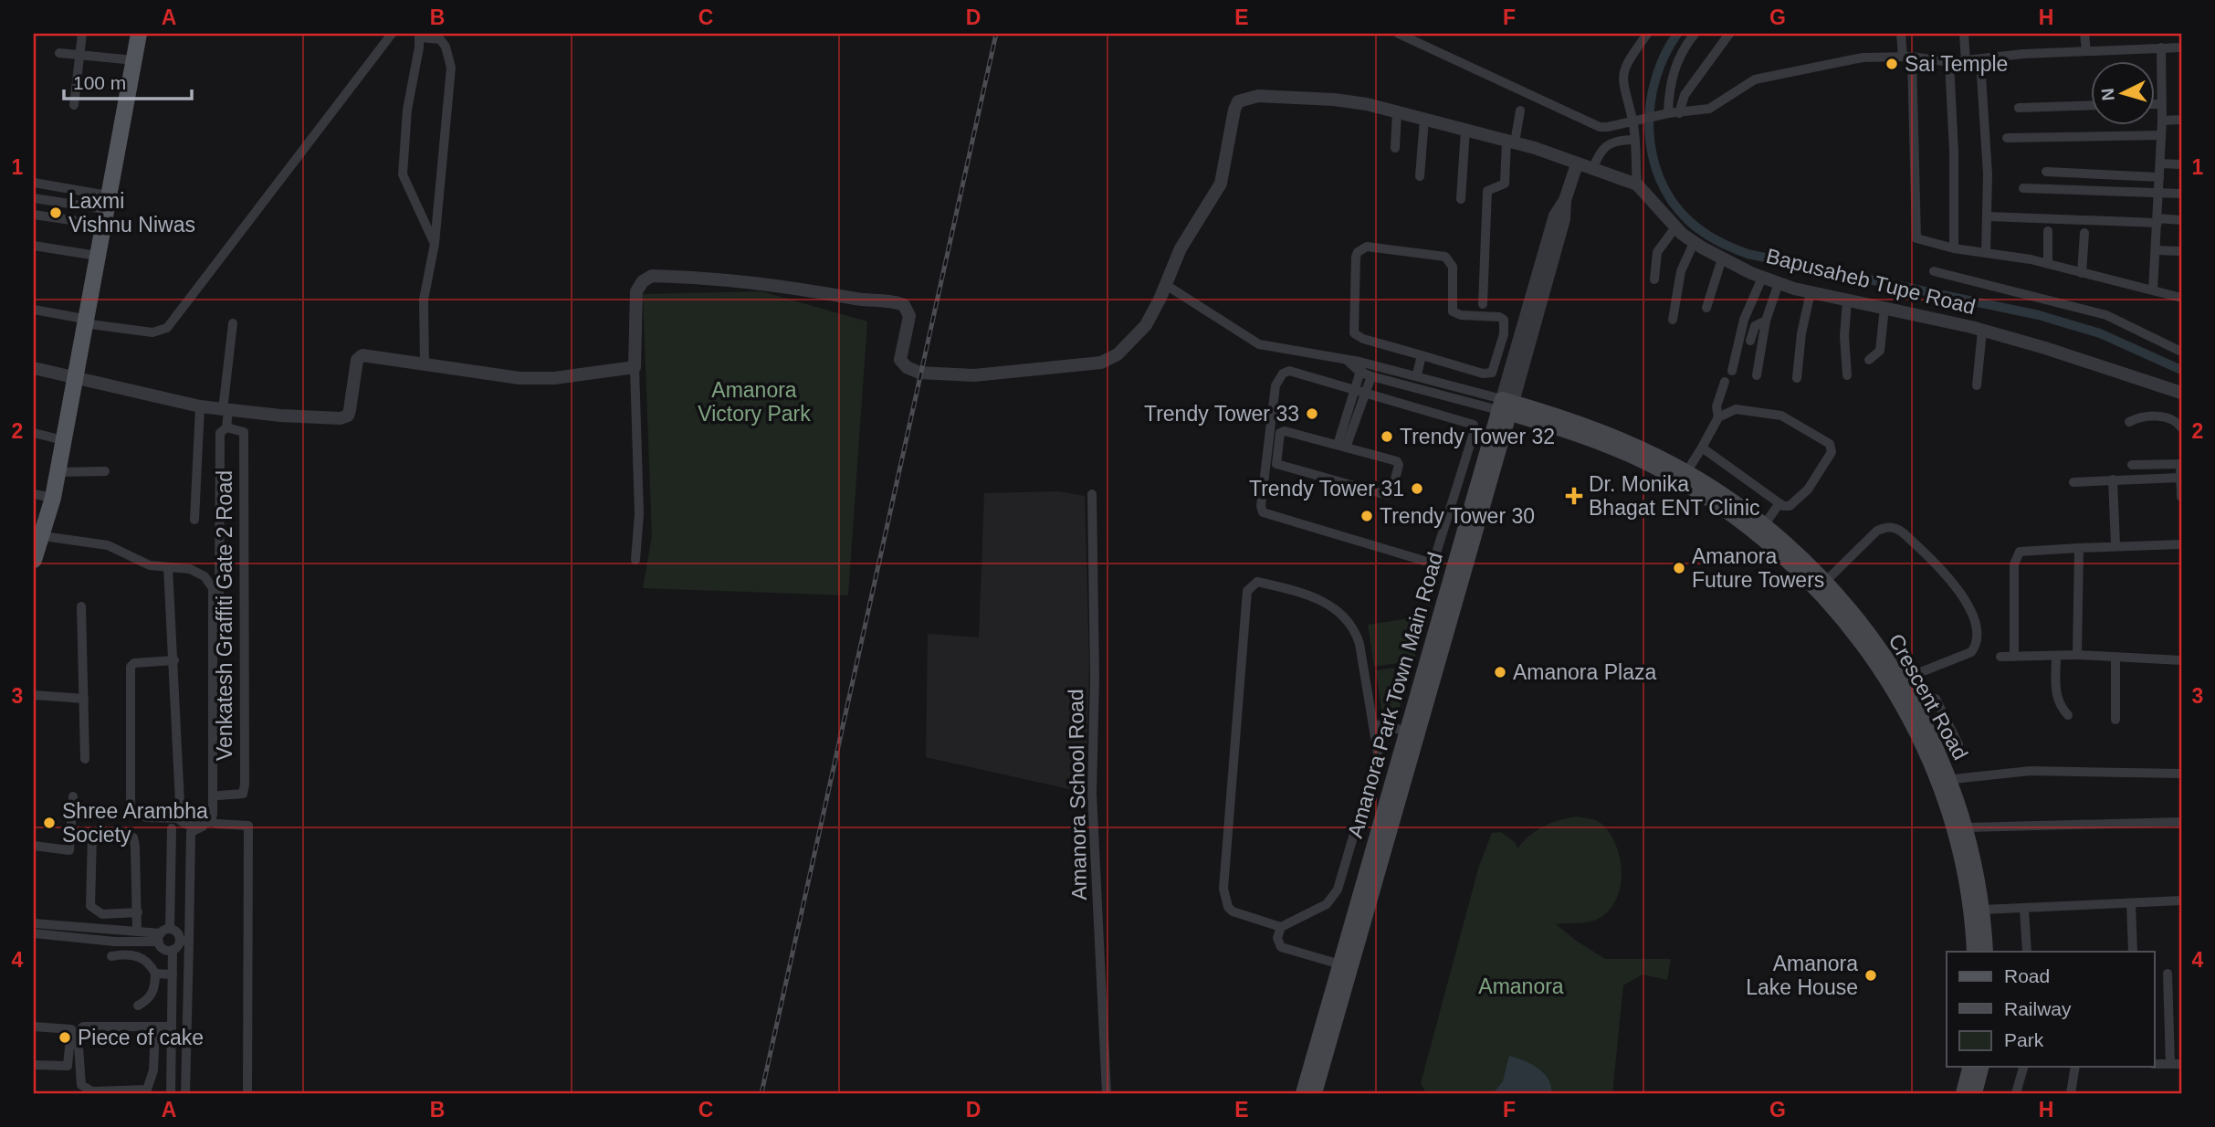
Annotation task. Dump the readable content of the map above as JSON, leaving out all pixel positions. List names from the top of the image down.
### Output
{
  "streets": {
    "main road": ["Amanora Park Town Main Road", "Crescent Road"],
    "street": ["Bapusaheb Tupe Road", "Venkatesh Graffiti Gate 2 Road", "Amanora School Road"]
  },
  "crossings": [
    ["Amanora Park Town Main Road", "Crescent Road"]
  ],
  "parks": ["Amanora Victory Park", "Amanora"],
  "places": {
    "other": [
      "Sai Temple",
      "Laxmi Vishnu Niwas",
      "Trendy Tower 33",
      "Trendy Tower 32",
      "Trendy Tower 31",
      "Trendy Tower 30",
      "Amanora Future Towers",
      "Amanora Plaza",
      "Shree Arambha Society",
      "Amanora Lake House",
      "Piece of cake"
    ],
    "health": ["Dr. Monika Bhagat ENT Clinic"]
  },
  "legend": ["Road", "Railway", "Park"],
  "scale_bar": "100 m",
  "north": "left",
  "grid": {
    "columns": [
      "A",
      "B",
      "C",
      "D",
      "E",
      "F",
      "G",
      "H"
    ],
    "rows": [
      "1",
      "2",
      "3",
      "4"
    ]
  }
}
